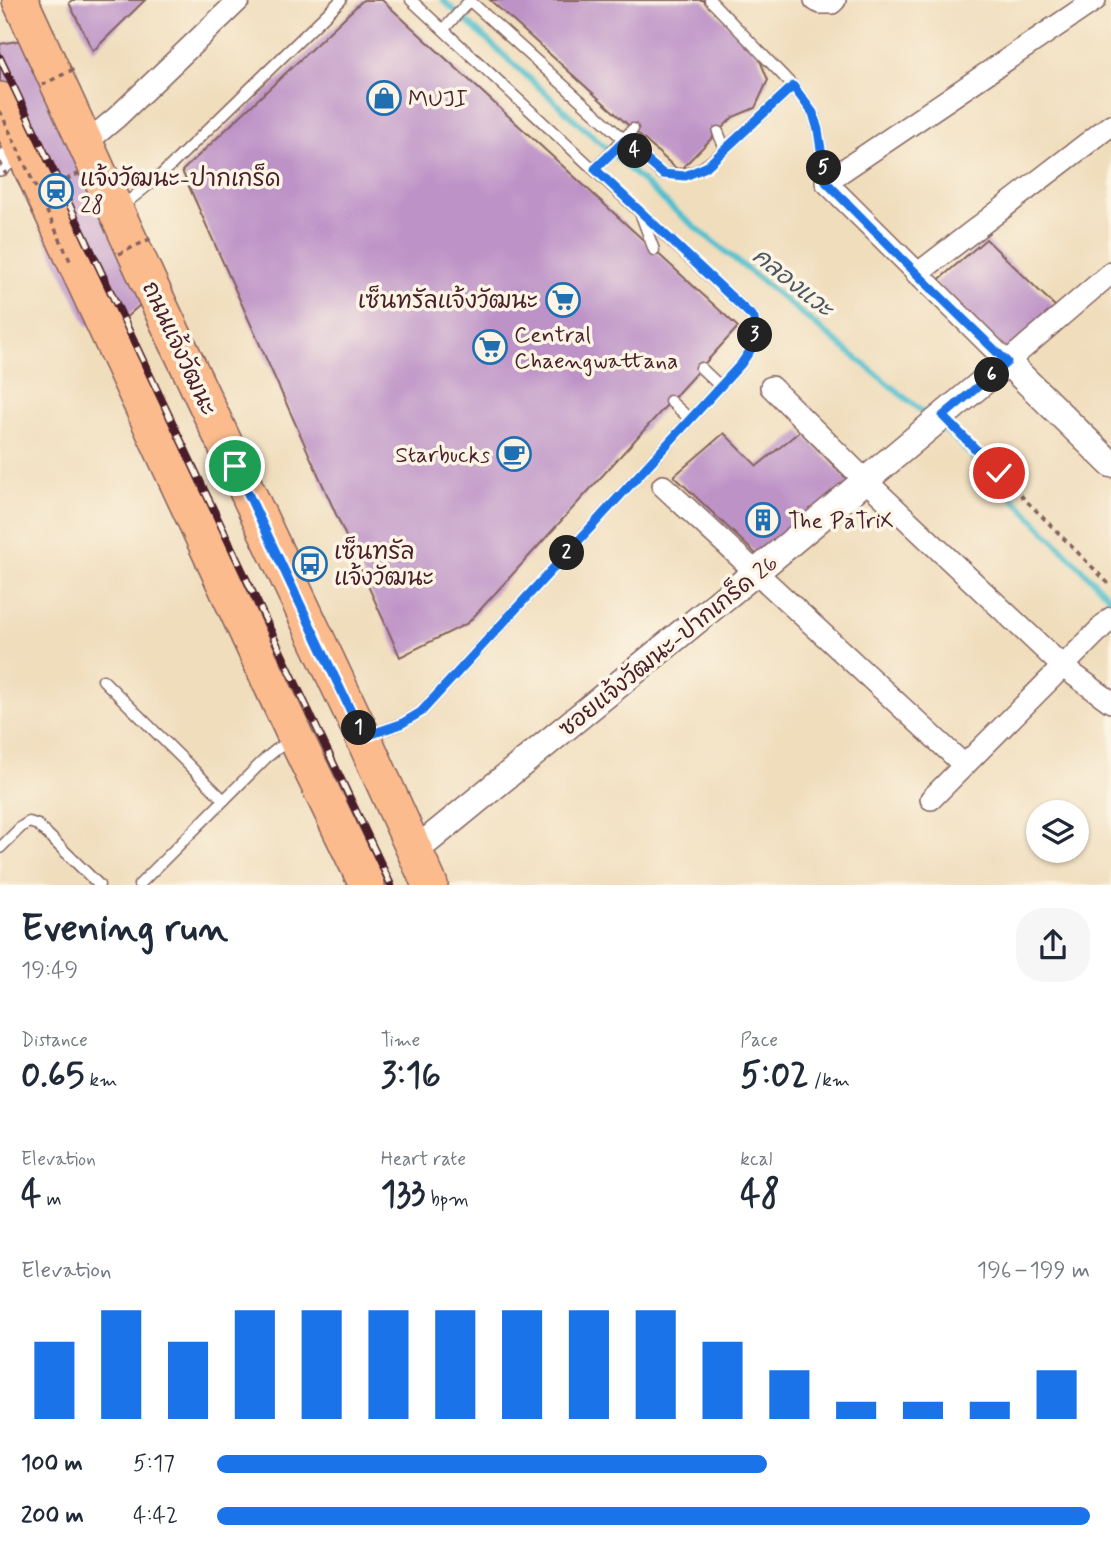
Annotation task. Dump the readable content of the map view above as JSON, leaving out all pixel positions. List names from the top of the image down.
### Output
{
  "streets": {
    "main road": ["ถนนแจ้งวัฒนะ"],
    "street": ["ซอยแจ้งวัฒนะ-ปากเกร็ด 26"]
  },
  "crossings": [
    ["ถนนแจ้งวัฒนะ", "ซอยแจ้งวัฒนะ-ปากเกร็ด 26"]
  ],
  "water": ["คลองแวะ"],
  "places": {
    "shop": ["MUJI"],
    "station": ["แจ้งวัฒนะ-ปากเกร็ด 28"],
    "supermarket": ["เซ็นทรัลแจ้งวัฒนะ", "Central Chaengwattana"],
    "cafe": ["Starbucks"],
    "building": ["The PaTriX"],
    "bus stop": ["เซ็นทรัล แจ้งวัฒนะ"]
  },
  "page": {
    "pins": [
      "4",
      "5",
      "3",
      "6",
      "2",
      "1"
    ],
    "heading": ["Evening run", "19:49"],
    "stats": [
      ["Distance", "0.65 km"],
      ["Time", "3:16"],
      ["Pace", "5:02 /km"],
      ["Elevation", "4 m"],
      ["Heart rate", "133 bpm"],
      ["kcal", "48"]
    ],
    "chart": ["Elevation", "196–199 m"],
    "list": [
      {
        "name": "100 m",
        "note": "5:17"
      },
      {
        "name": "200 m",
        "note": "4:42"
      }
    ]
  }
}
